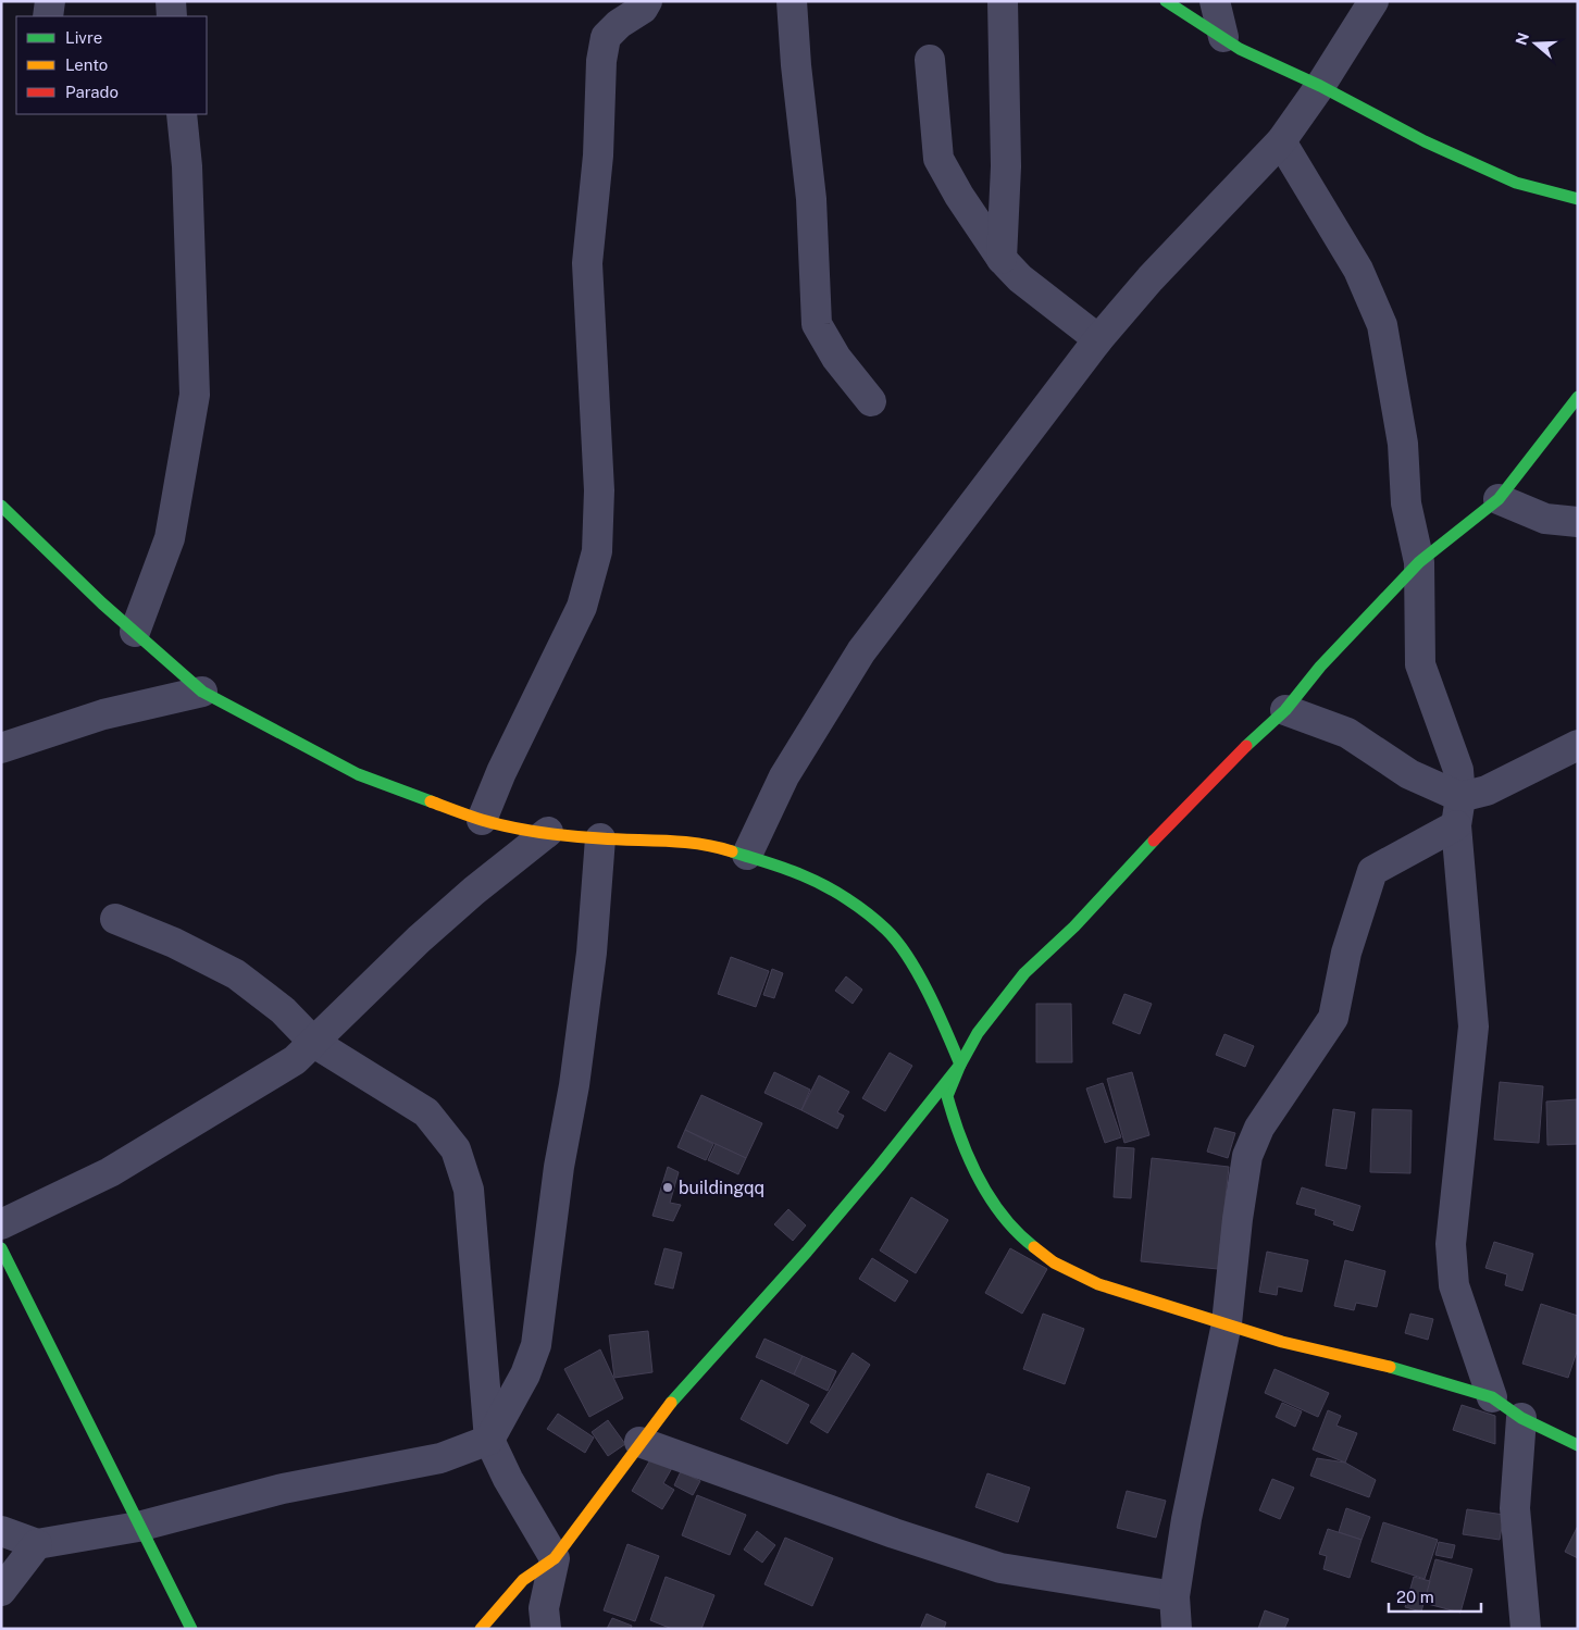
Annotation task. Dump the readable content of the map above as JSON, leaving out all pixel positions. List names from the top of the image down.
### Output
{
  "places": ["buildingqq"],
  "legend": ["Livre", "Lento", "Parado"],
  "scale_bar": "20 m",
  "north": "left"
}
